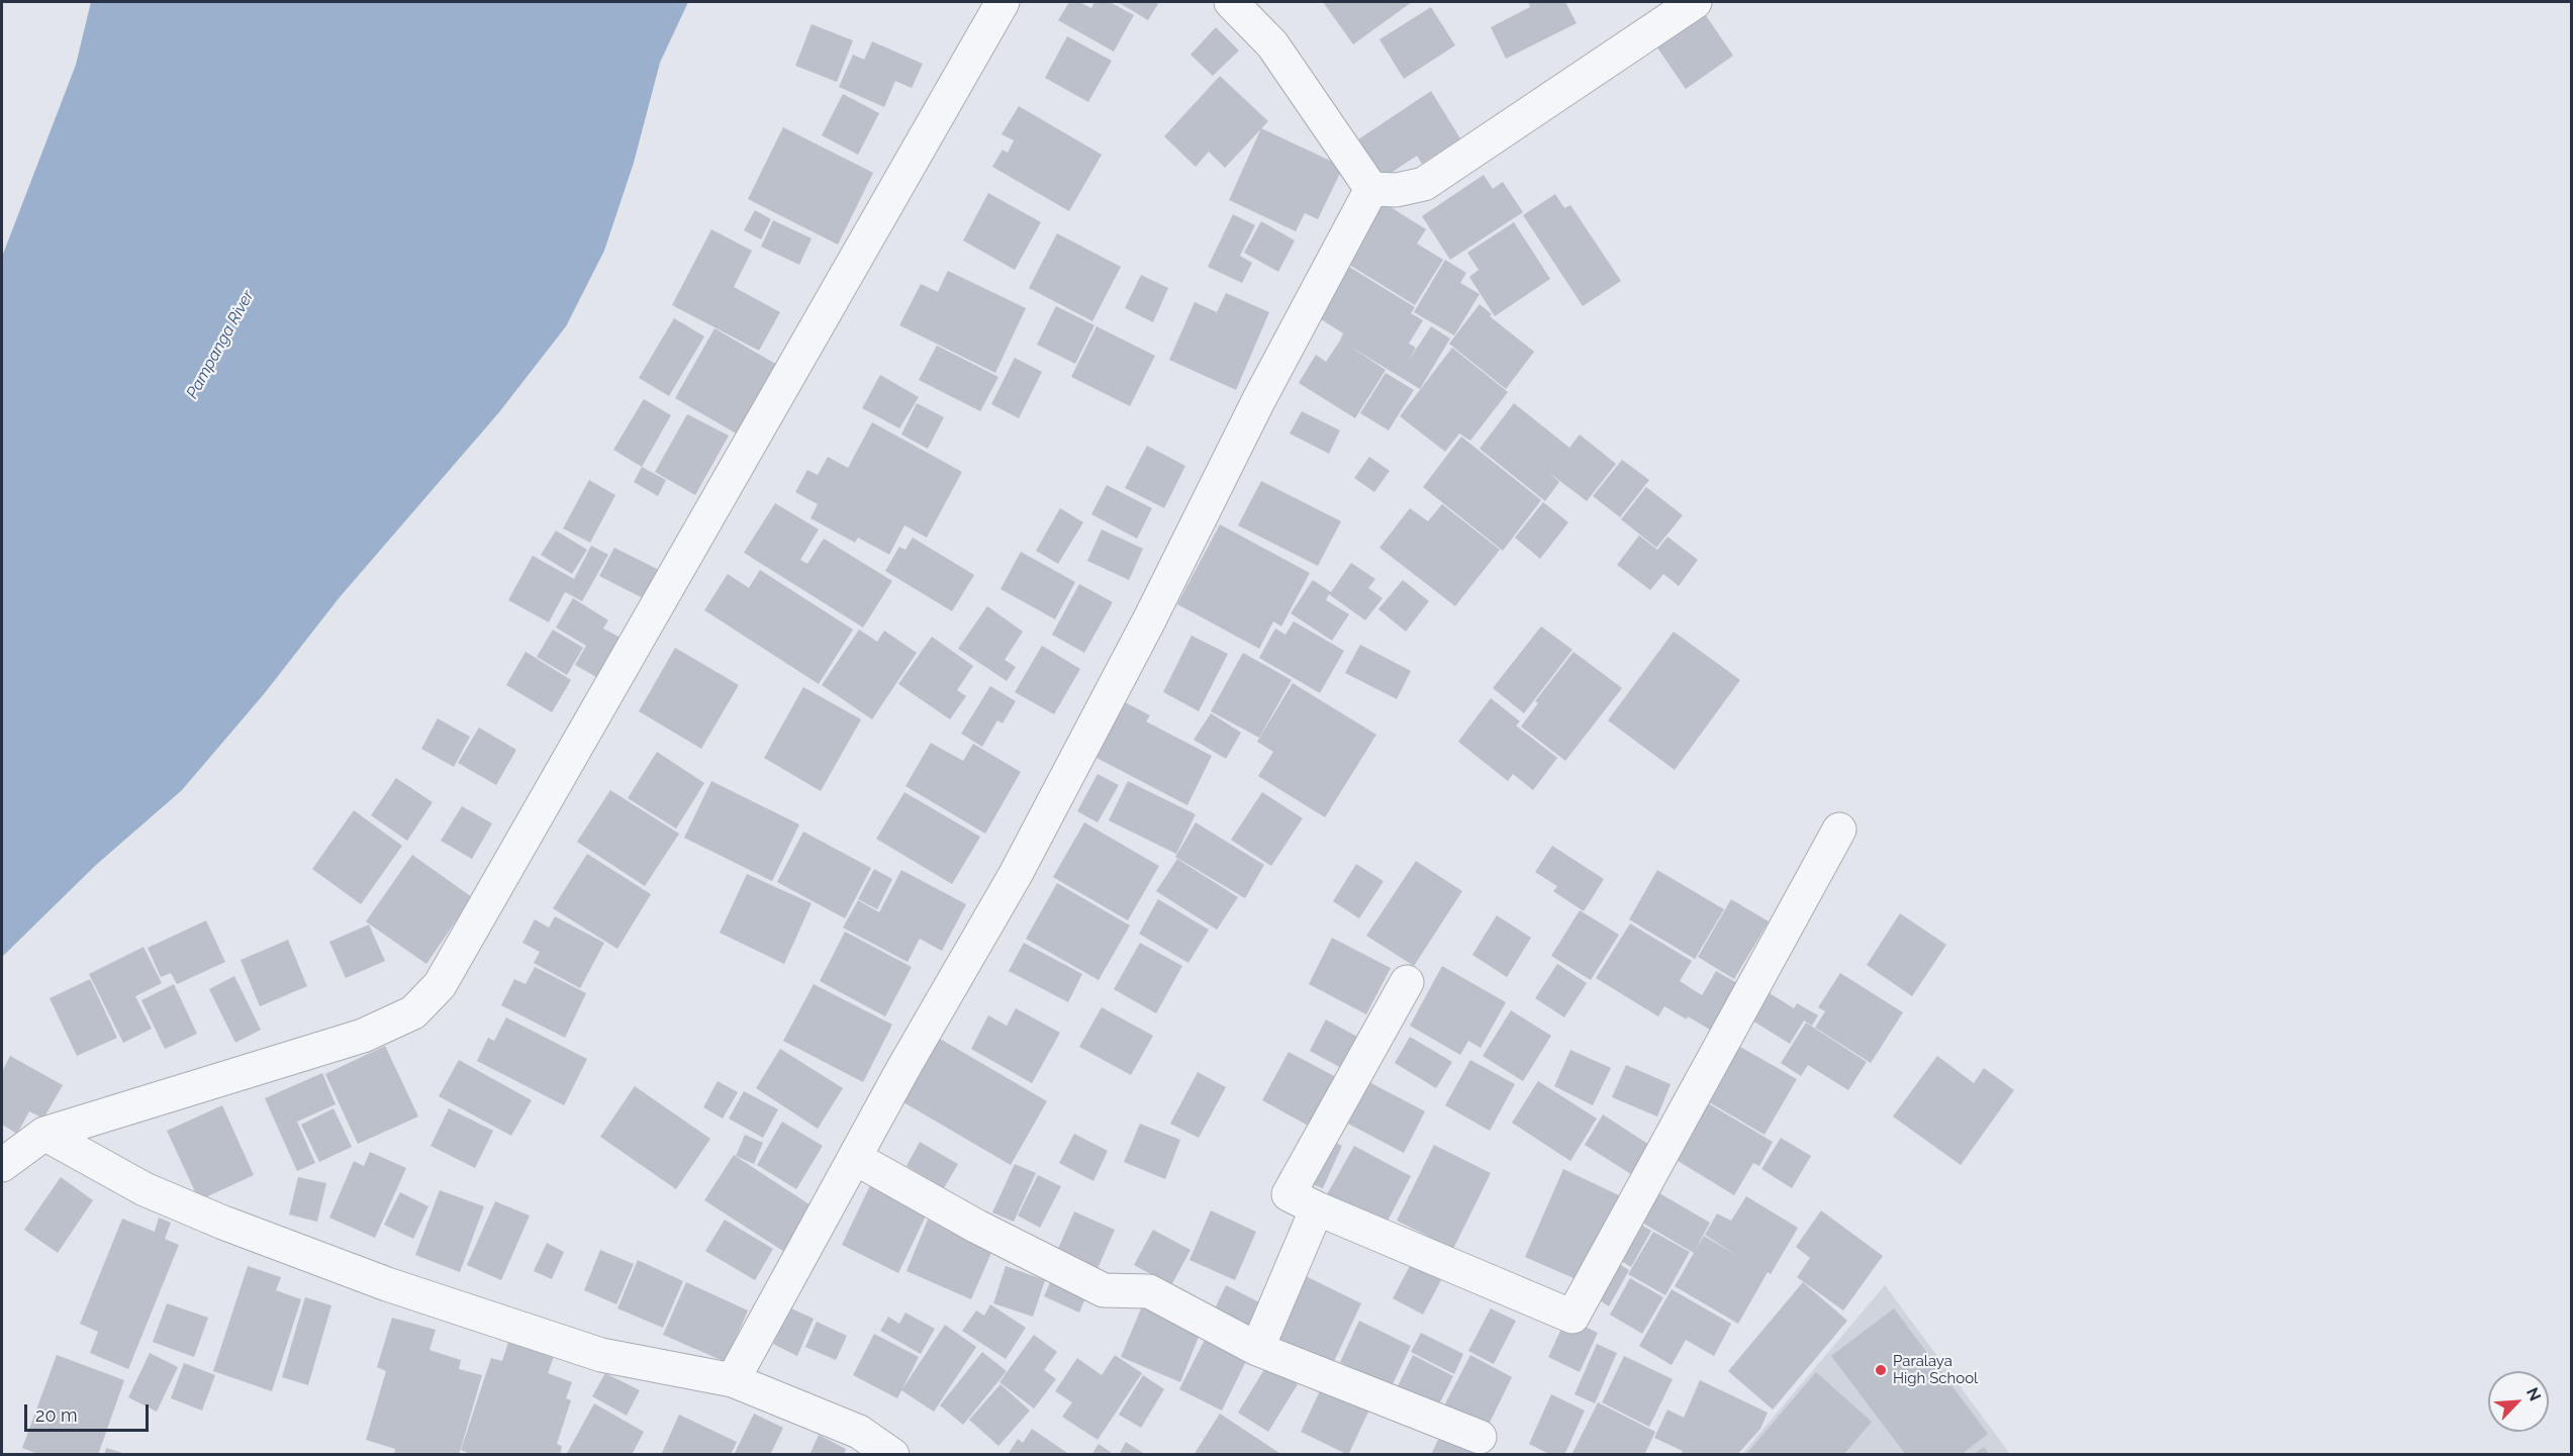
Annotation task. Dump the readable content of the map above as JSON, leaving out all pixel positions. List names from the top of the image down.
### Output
{
  "water": ["Pampanga River"],
  "places": ["Paralaya High School"],
  "scale_bar": "20 m",
  "north": "top right"
}
